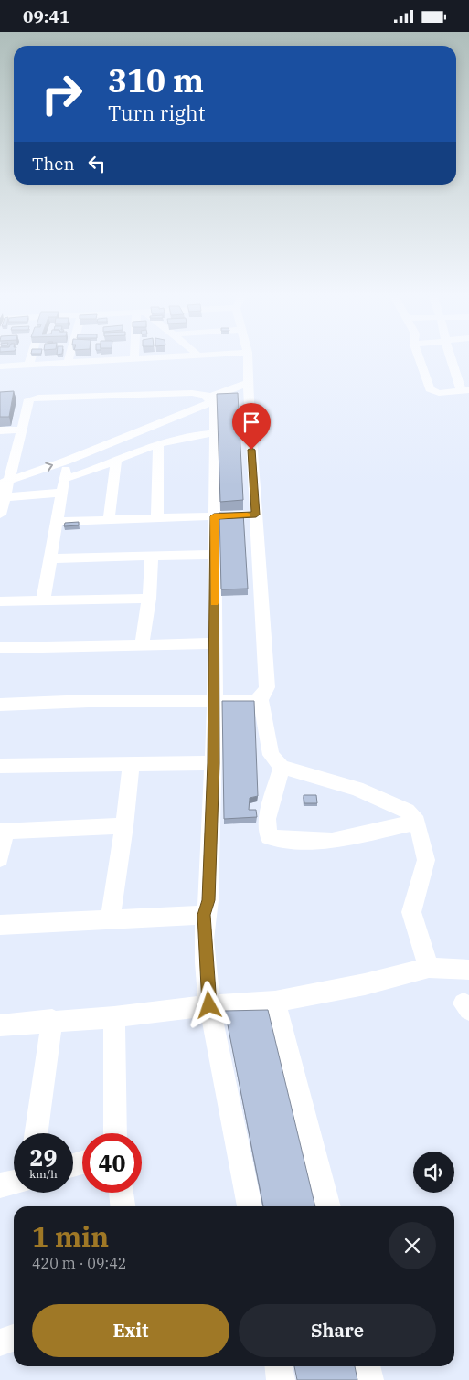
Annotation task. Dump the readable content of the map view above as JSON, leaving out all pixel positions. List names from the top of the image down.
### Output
{
  "page": {
    "status": "09:41",
    "turn": ["310 m", "Turn right"],
    "then": "Then",
    "speed": "29 km/h",
    "limit": "40",
    "heading": ["1 min", "420 m · 09:42"],
    "buttons": ["Exit", "Share"]
  }
}
